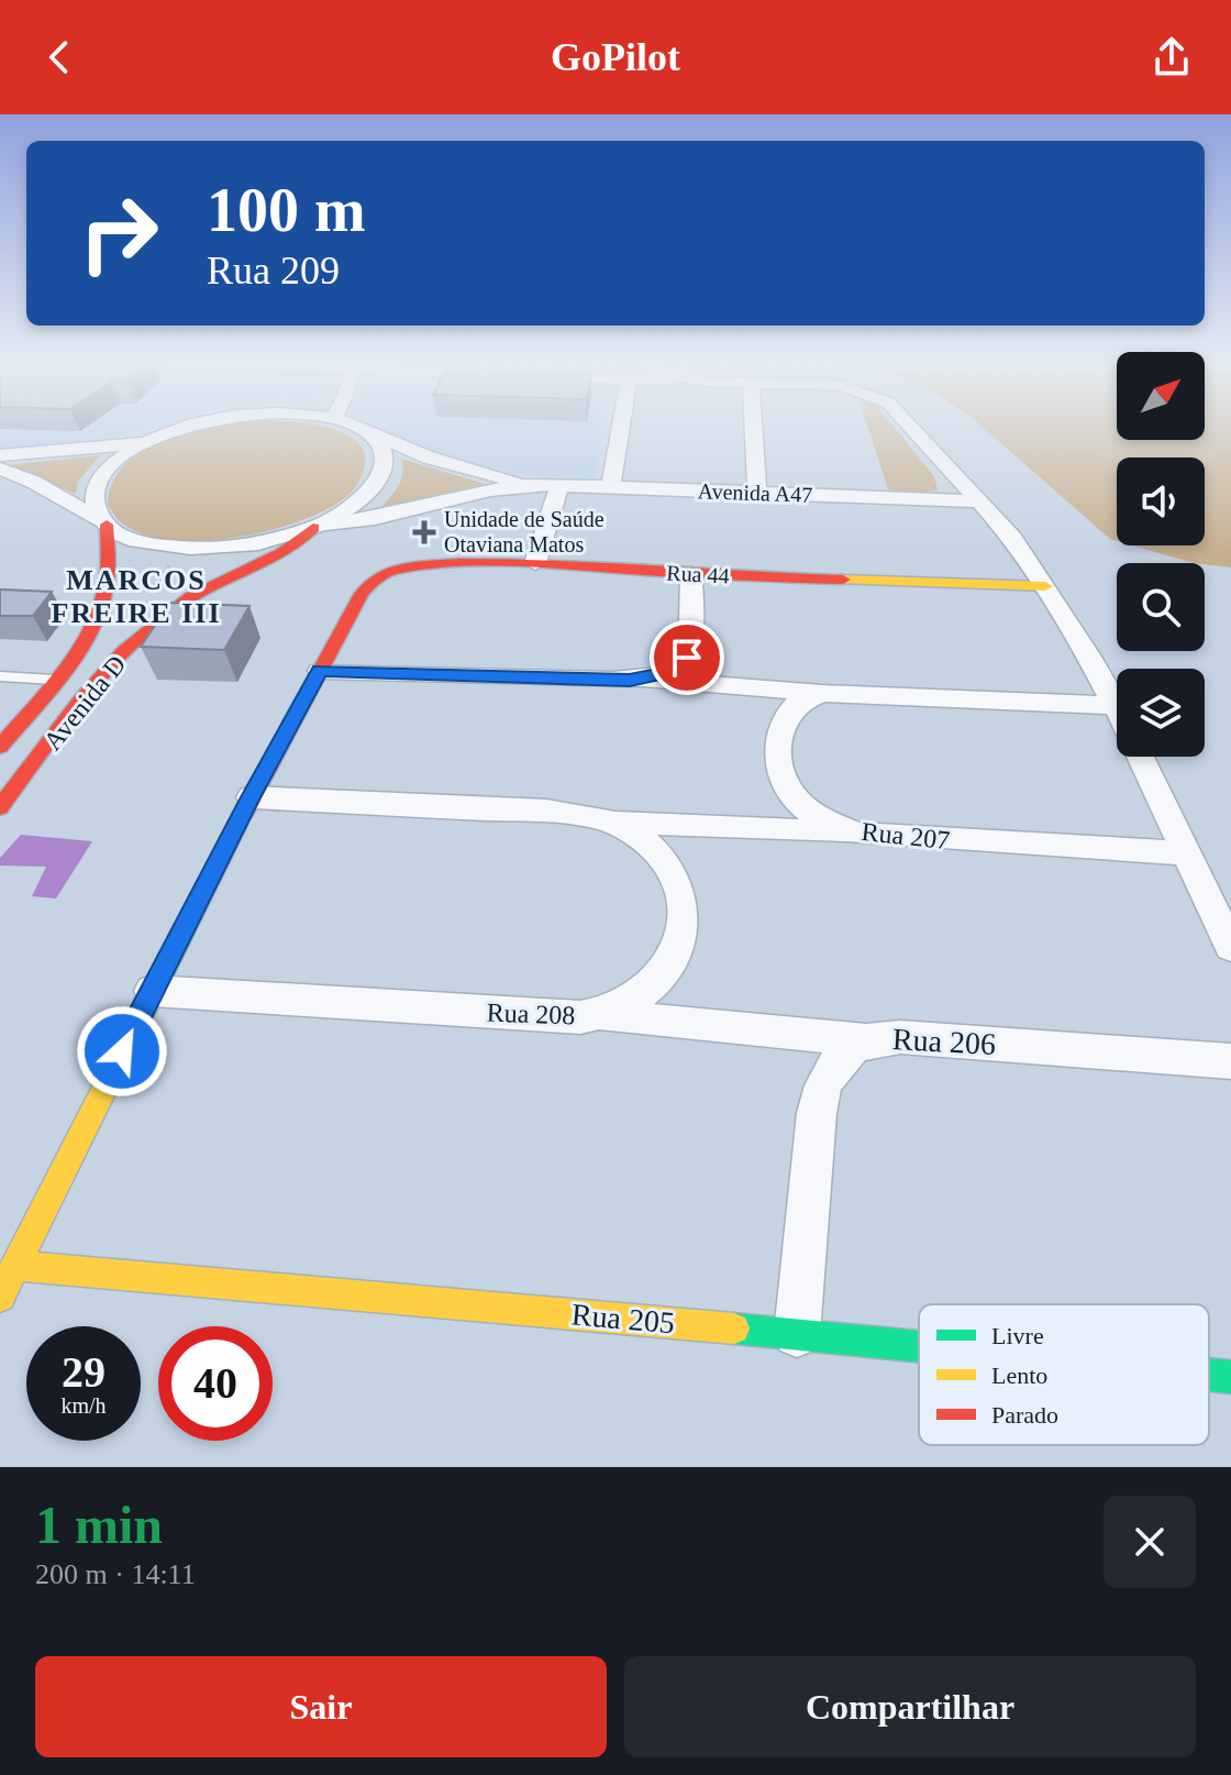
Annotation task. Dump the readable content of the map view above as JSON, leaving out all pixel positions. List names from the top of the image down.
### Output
{
  "streets": {
    "street": [
      "Avenida A47",
      "Rua 44",
      "Avenida D",
      "Rua 207",
      "Rua 208",
      "Rua 206",
      "Rua 205"
    ]
  },
  "crossings": [
    ["Avenida A47", "Avenida D"],
    ["Rua 206", "Rua 205"]
  ],
  "districts": ["MARCOS FREIRE III"],
  "places": {
    "health": ["Unidade de Saúde Otaviana Matos"]
  },
  "legend": ["Livre", "Lento", "Parado"],
  "north": "top right",
  "page": {
    "header": "GoPilot",
    "turn": ["100 m", "Rua 209"],
    "speed": "29 km/h",
    "limit": "40",
    "heading": ["1 min", "200 m · 14:11"],
    "buttons": ["Sair", "Compartilhar"]
  }
}
